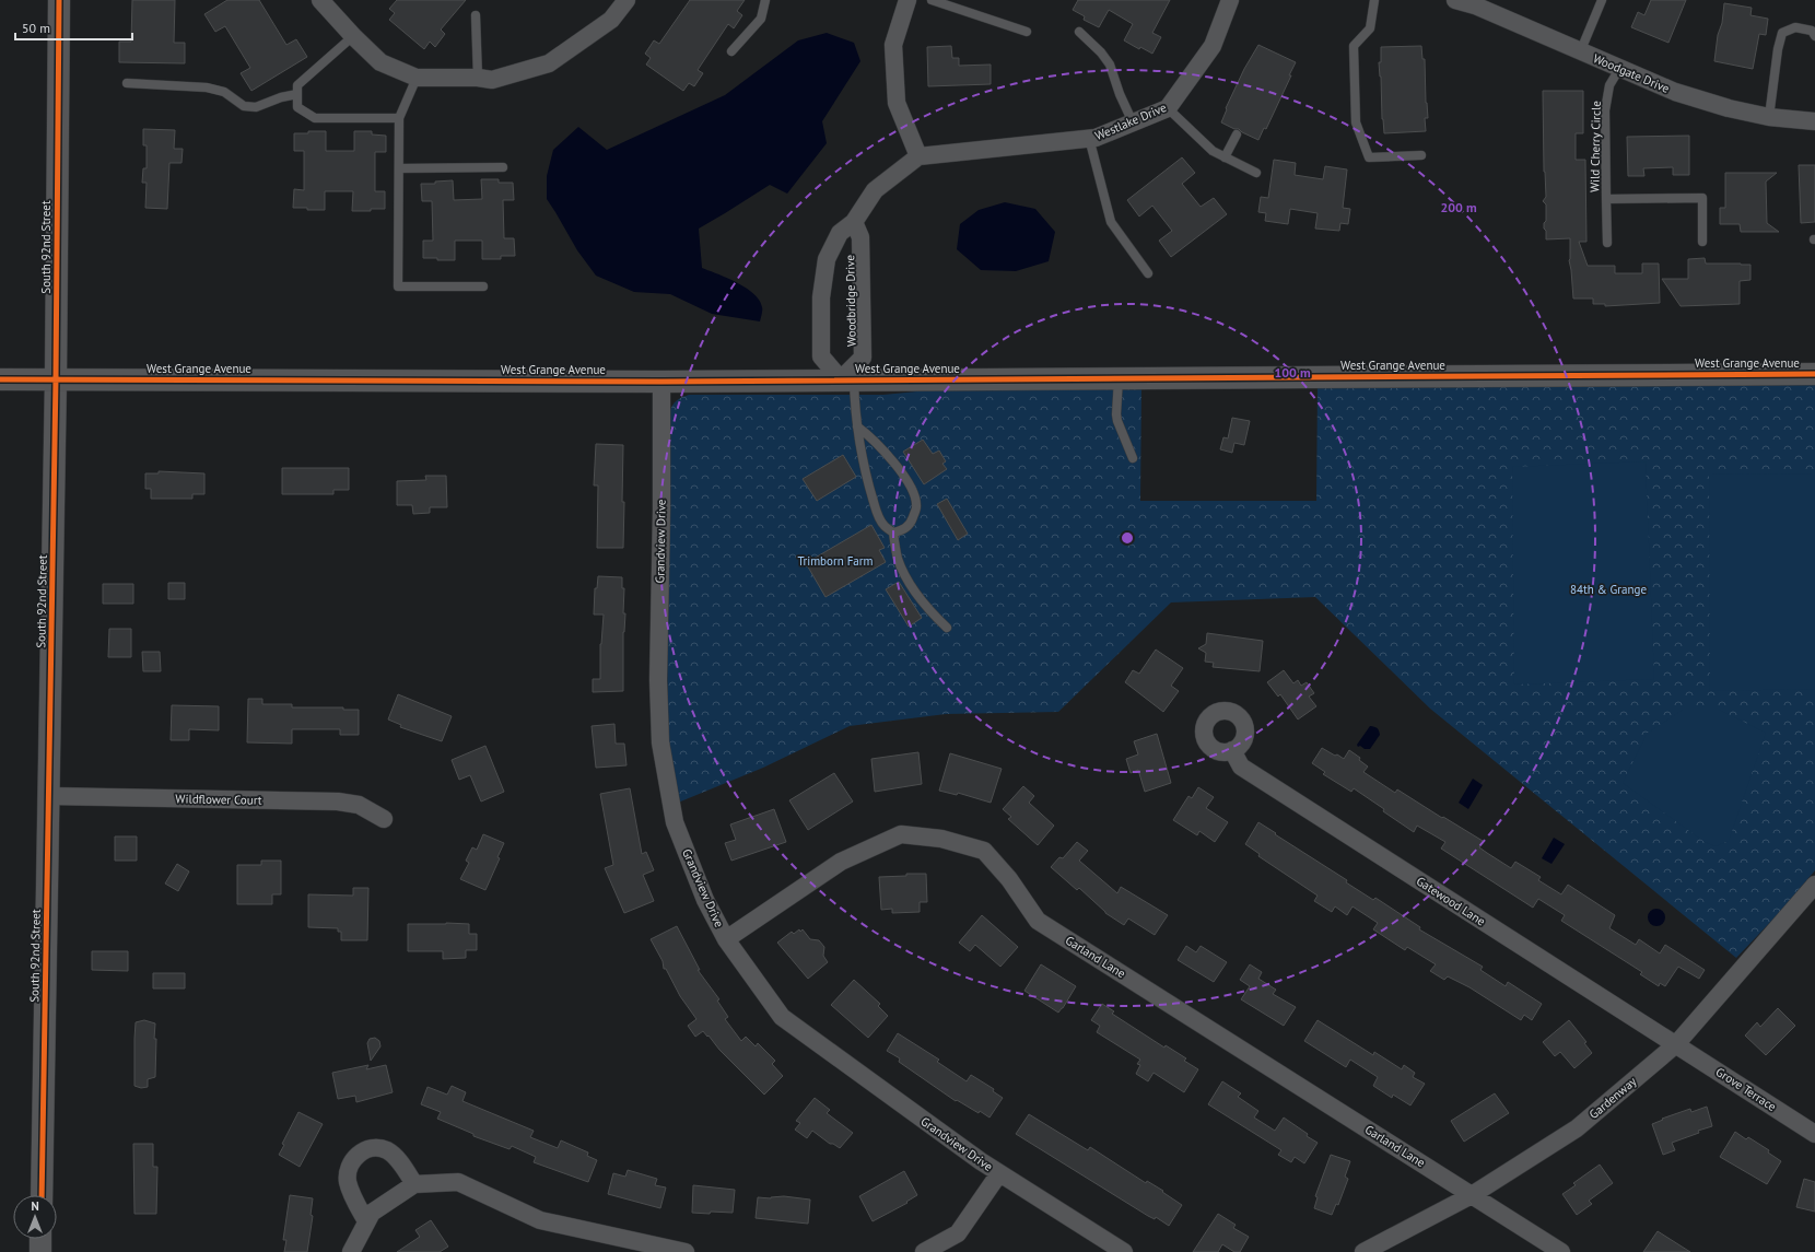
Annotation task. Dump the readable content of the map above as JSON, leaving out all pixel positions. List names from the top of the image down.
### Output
{
  "streets": {
    "street": [
      "Woodgate Drive",
      "Westlake Drive",
      "South 92nd Street",
      "Woodbridge Drive",
      "West Grange Avenue",
      "Grandview Drive",
      "Wildflower Court",
      "Gatewood Lane",
      "Garland Lane",
      "Grove Terrace",
      "Gardenway"
    ],
    "lane": ["Wild Cherry Circle"]
  },
  "crossings": [
    ["Woodgate Drive", "Wild Cherry Circle"],
    ["Westlake Drive", "Woodbridge Drive"],
    ["South 92nd Street", "West Grange Avenue"],
    ["South 92nd Street", "Wildflower Court"],
    ["Woodbridge Drive", "West Grange Avenue"],
    ["West Grange Avenue", "Grandview Drive"],
    ["Grandview Drive", "Garland Lane"],
    ["Gatewood Lane", "Grove Terrace"],
    ["Gatewood Lane", "Gardenway"],
    ["Garland Lane", "Gardenway"],
    ["Grove Terrace", "Gardenway"]
  ],
  "parks": ["Trimborn Farm", "84th & Grange"],
  "scale_bar": "50 m",
  "north": "top",
  "rings": ["200 m", "100 m"]
}
